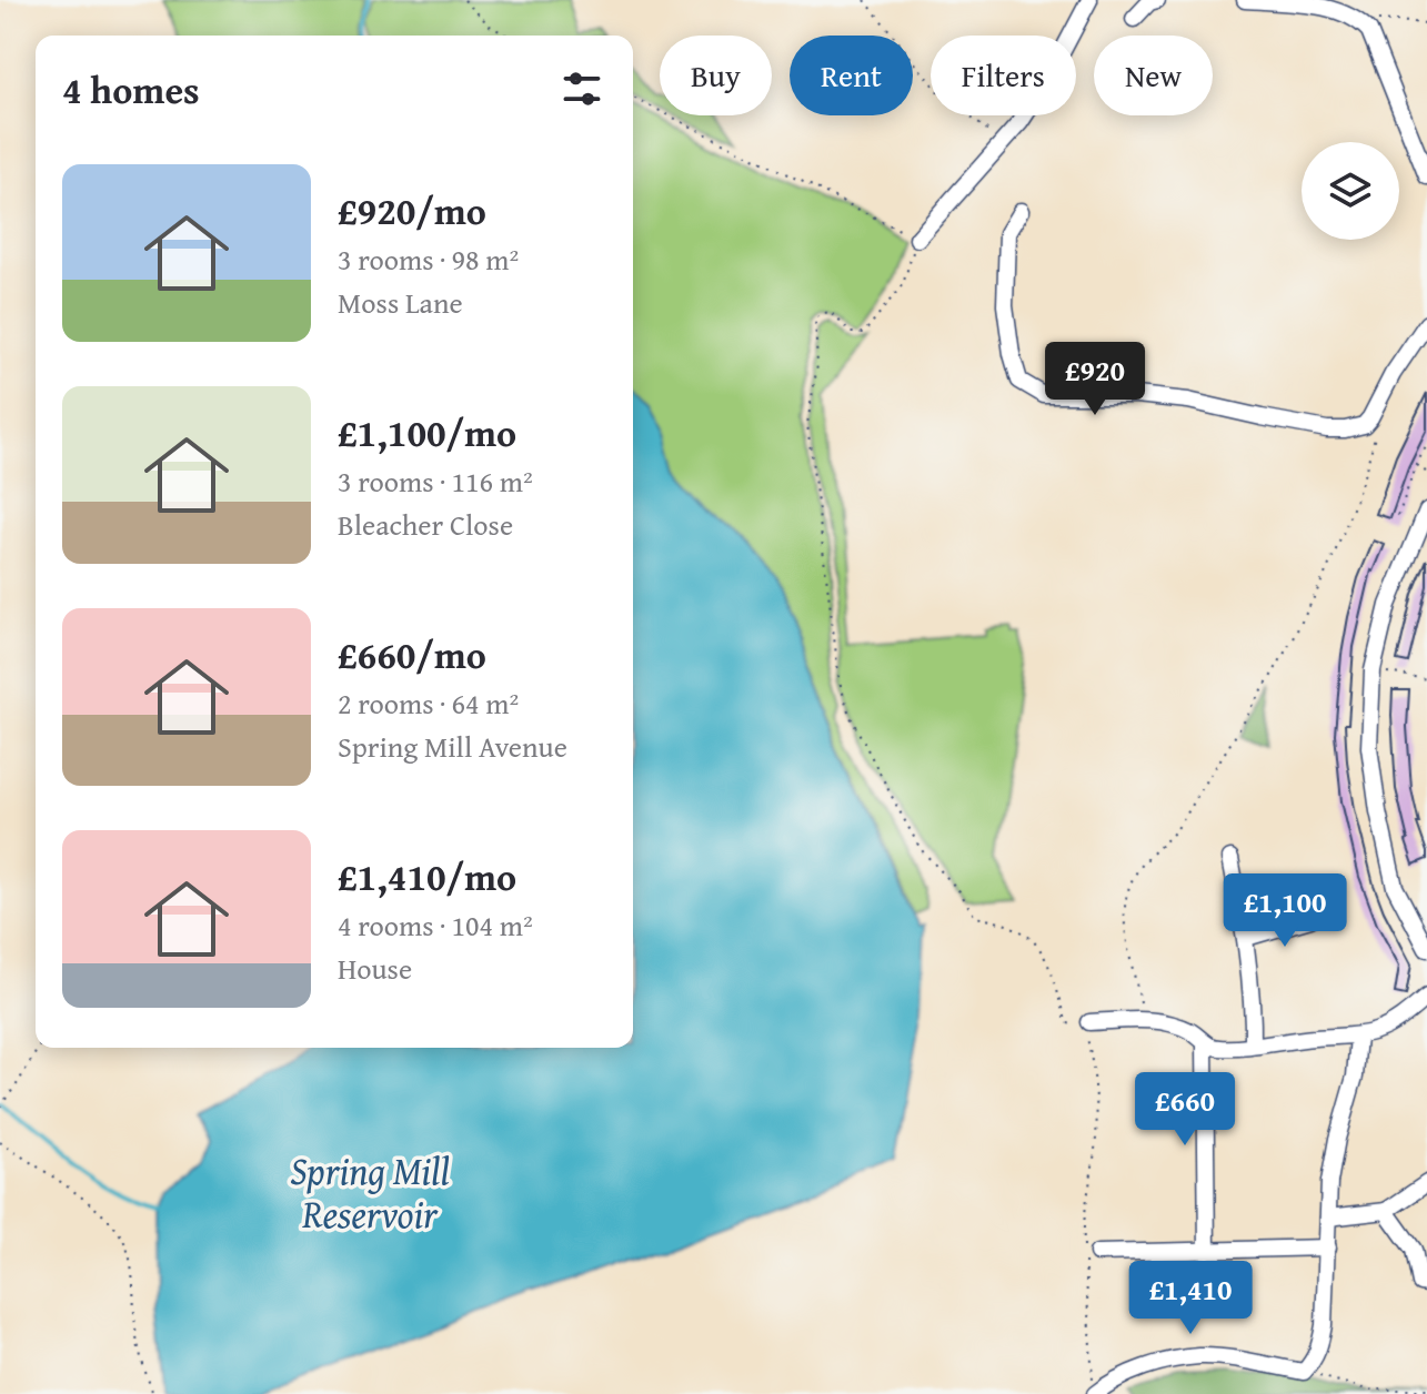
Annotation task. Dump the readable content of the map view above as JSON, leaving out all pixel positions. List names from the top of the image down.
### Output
{
  "water": ["Spring Mill Reservoir"],
  "page": {
    "chip": [
      "Buy",
      "Rent",
      "Filters",
      "New"
    ],
    "heading": "4 homes",
    "list": [
      {
        "name": "£920/mo",
        "note": "3 rooms · 98 m² · Moss Lane"
      },
      {
        "name": "£1,100/mo",
        "note": "3 rooms · 116 m² · Bleacher Close"
      },
      {
        "name": "£660/mo",
        "note": "2 rooms · 64 m² · Spring Mill Avenue"
      },
      {
        "name": "£1,410/mo",
        "note": "4 rooms · 104 m² · House"
      }
    ],
    "price": [
      "£920",
      "£1,100",
      "£660",
      "£1,410"
    ]
  }
}
